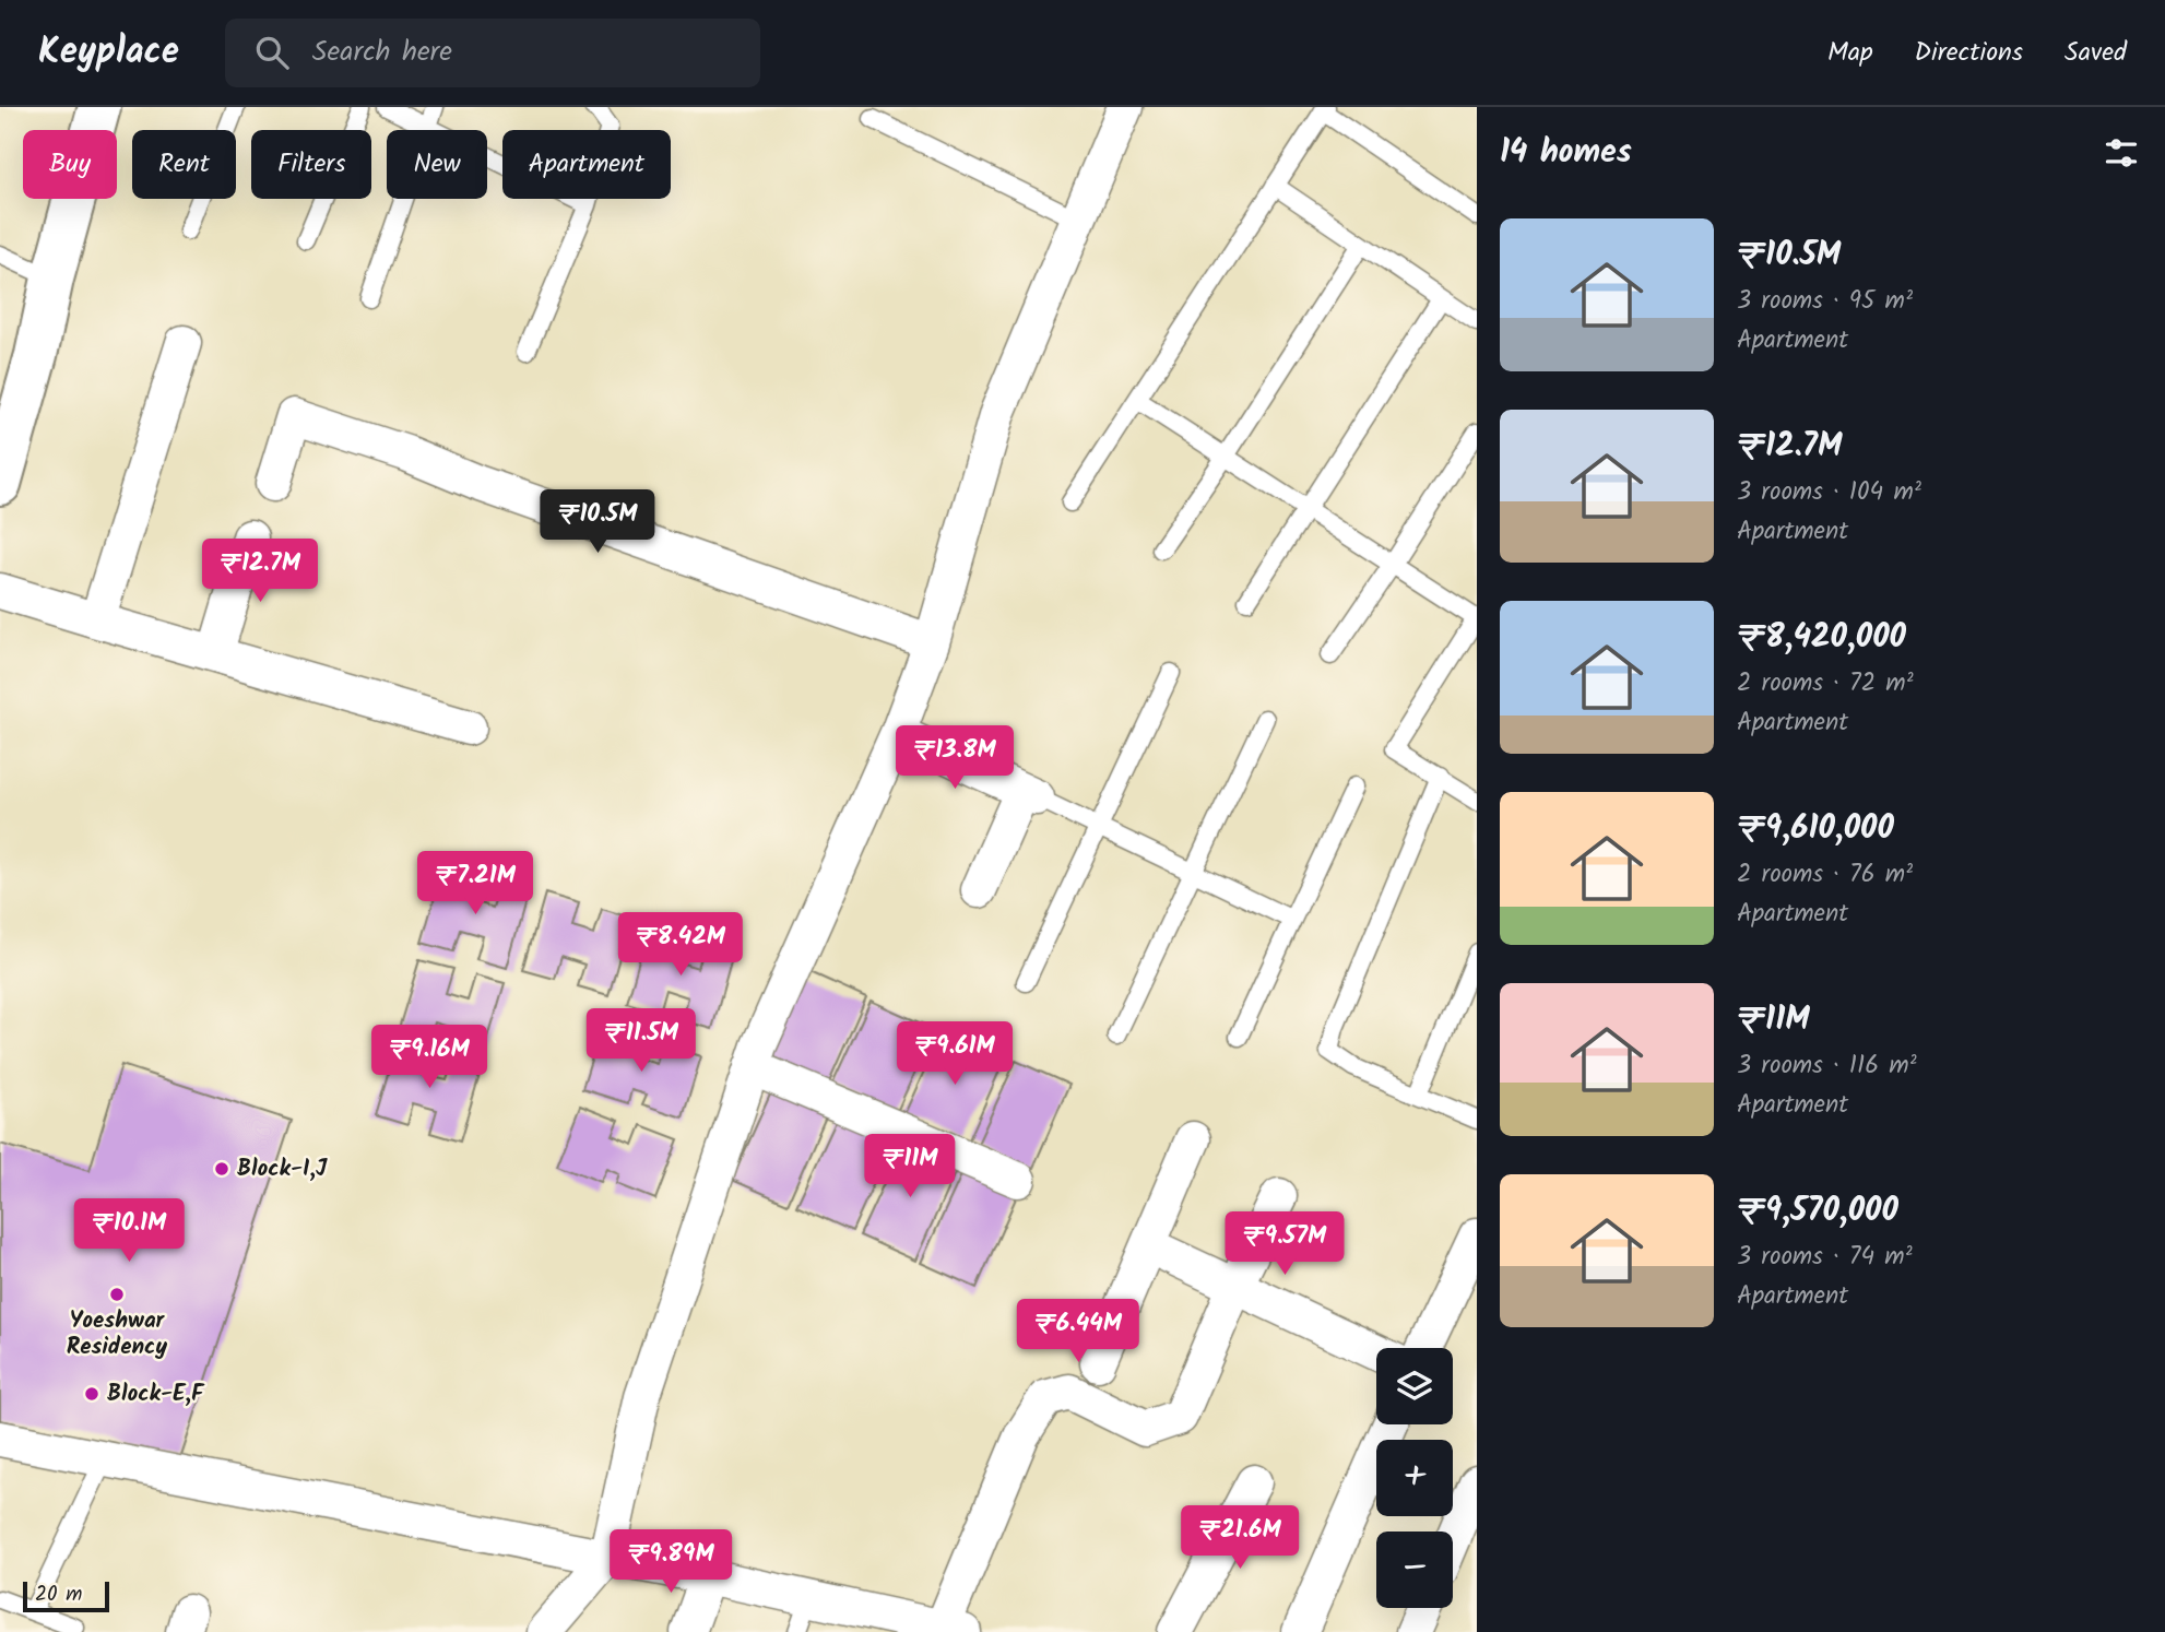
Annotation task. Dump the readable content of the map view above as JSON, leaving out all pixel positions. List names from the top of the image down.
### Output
{
  "places": ["Block-I,J", "Yoeshwar Residency", "Block-E,F"],
  "scale_bar": "20 m",
  "page": {
    "header": "Keyplace",
    "search": "Search here",
    "nav": ["Map", "Directions", "Saved"],
    "heading": "14 homes",
    "chip": [
      "Buy",
      "Rent",
      "Filters",
      "New",
      "Apartment"
    ],
    "list": [
      {
        "name": "₹10.5M",
        "note": "3 rooms · 95 m² · Apartment"
      },
      {
        "name": "₹12.7M",
        "note": "3 rooms · 104 m² · Apartment"
      },
      {
        "name": "₹8,420,000",
        "note": "2 rooms · 72 m² · Apartment"
      },
      {
        "name": "₹9,610,000",
        "note": "2 rooms · 76 m² · Apartment"
      },
      {
        "name": "₹11M",
        "note": "3 rooms · 116 m² · Apartment"
      },
      {
        "name": "₹9,570,000",
        "note": "3 rooms · 74 m² · Apartment"
      }
    ],
    "price": [
      "₹10.5M",
      "₹12.7M",
      "₹13.8M",
      "₹7.21M",
      "₹8.42M",
      "₹11.5M",
      "₹9.61M",
      "₹9.16M",
      "₹11M",
      "₹10.1M",
      "₹9.57M",
      "₹6.44M",
      "₹21.6M",
      "₹9.89M"
    ],
    "map_buttons": ["+", "−"],
    "scale": "20 m"
  }
}
